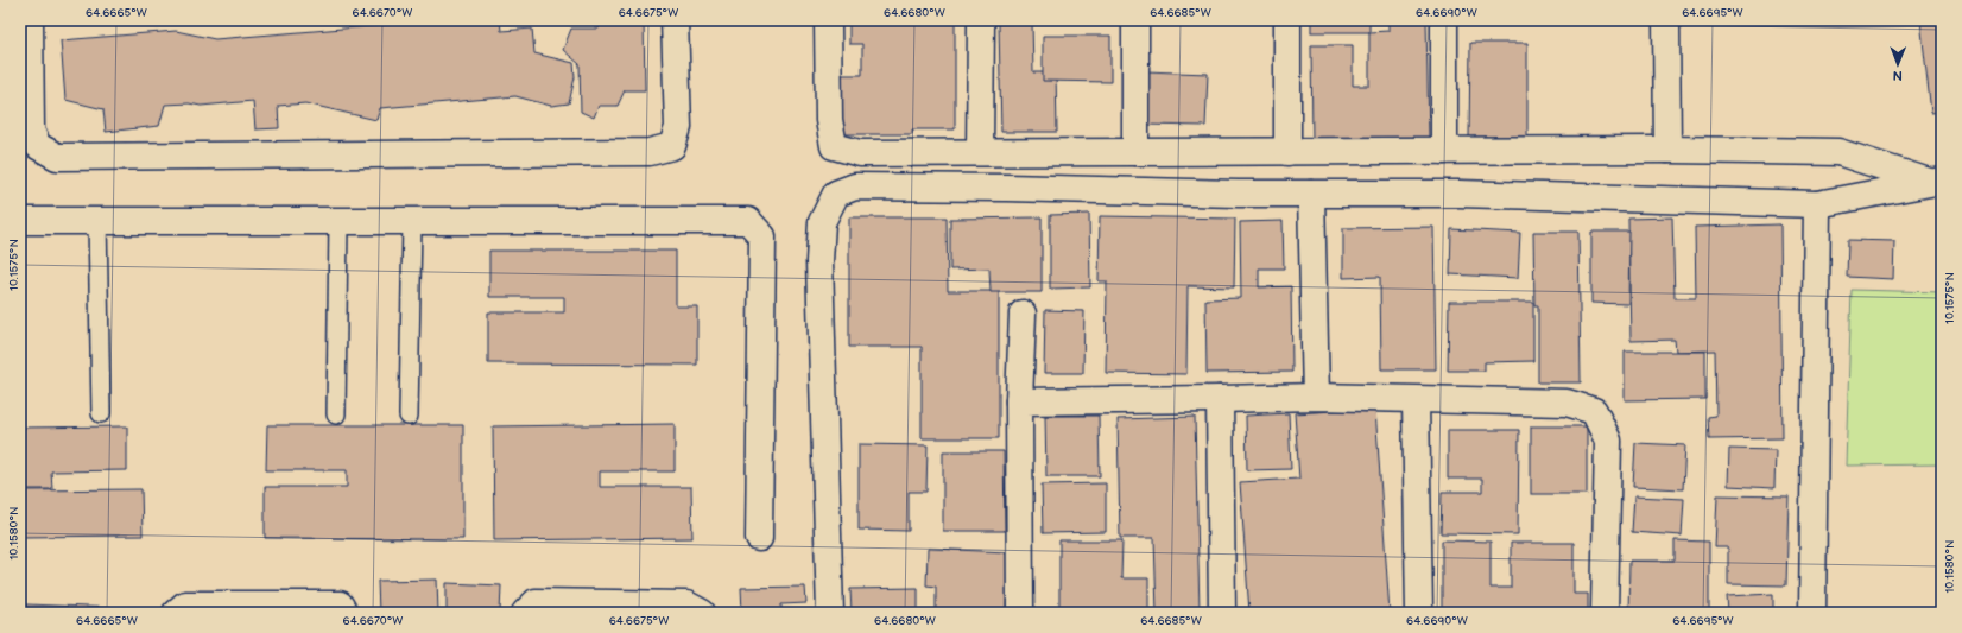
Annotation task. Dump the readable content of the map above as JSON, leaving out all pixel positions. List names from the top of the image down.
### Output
{
  "north": "bottom",
  "coordinates": [
    "64.6665°W",
    "64.6670°W",
    "64.6675°W",
    "64.6680°W",
    "64.6685°W",
    "64.6690°W",
    "64.6695°W",
    "10.1575°N",
    "10.1580°N"
  ]
}
